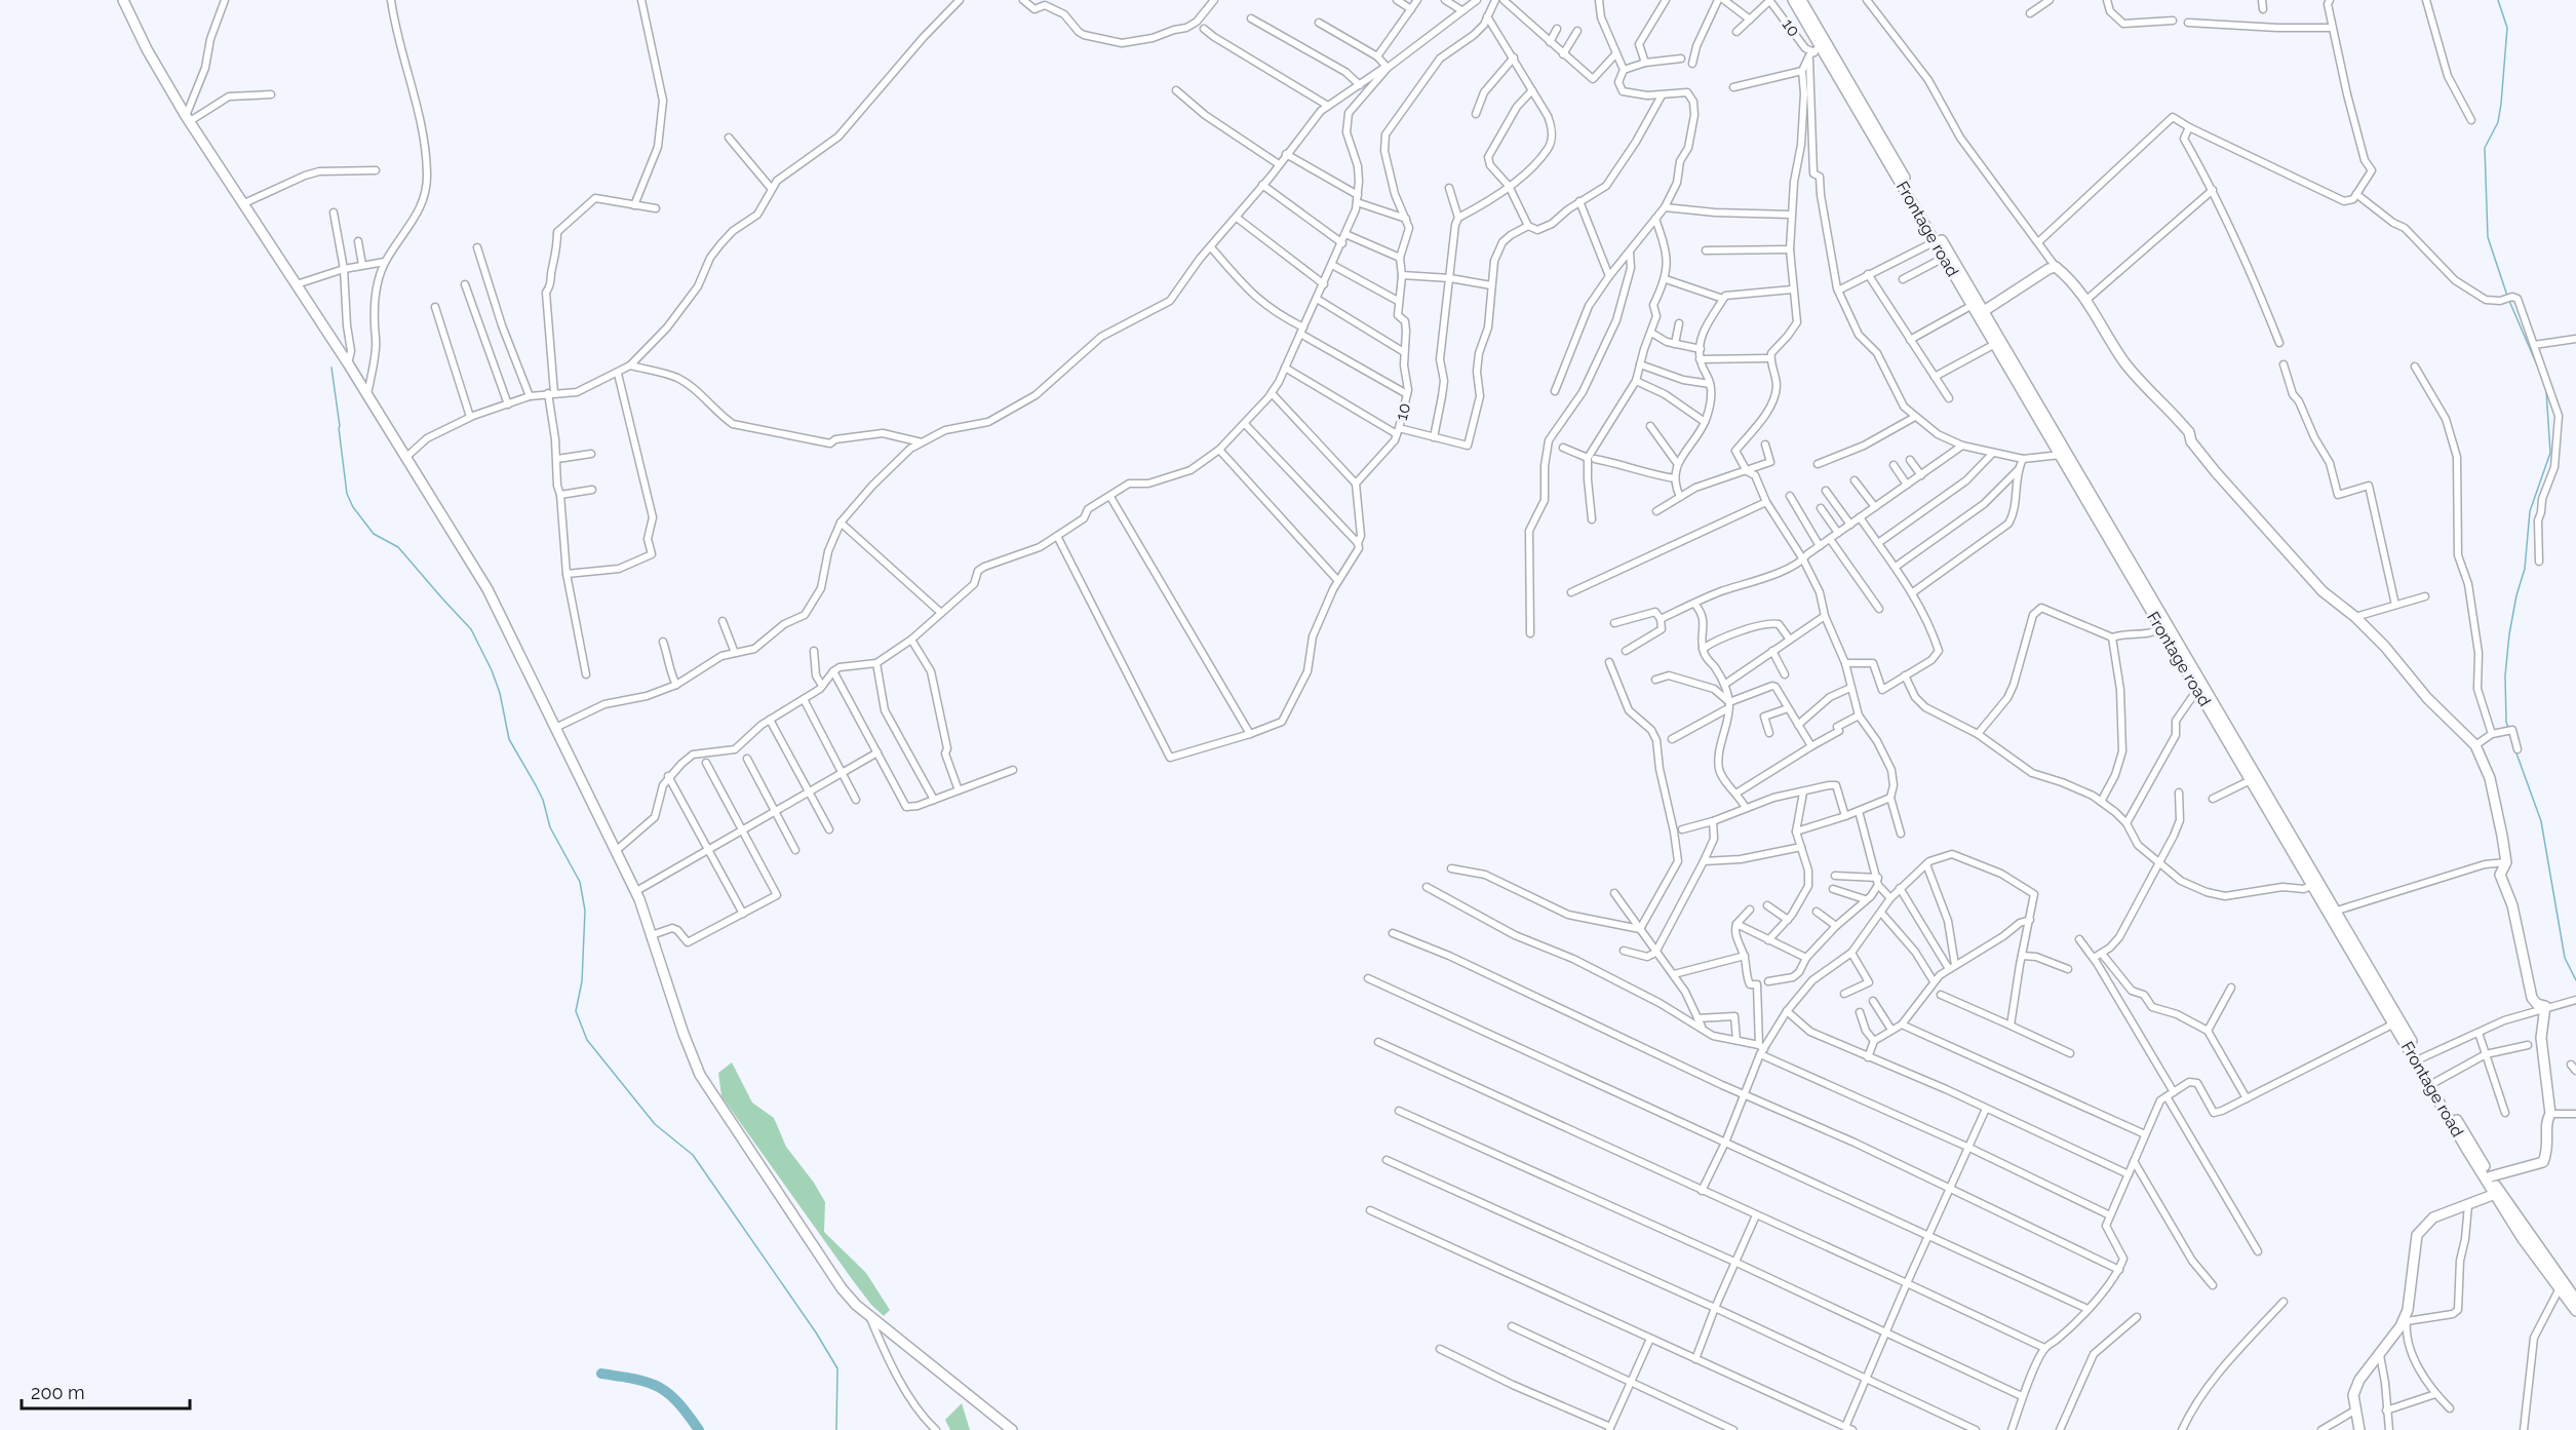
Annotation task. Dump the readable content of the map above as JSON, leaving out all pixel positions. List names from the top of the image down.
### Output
{
  "streets": {
    "main road": ["Frontage road"],
    "street": ["10"]
  },
  "crossings": [
    ["10", "Frontage road"]
  ],
  "scale_bar": "200 m"
}
